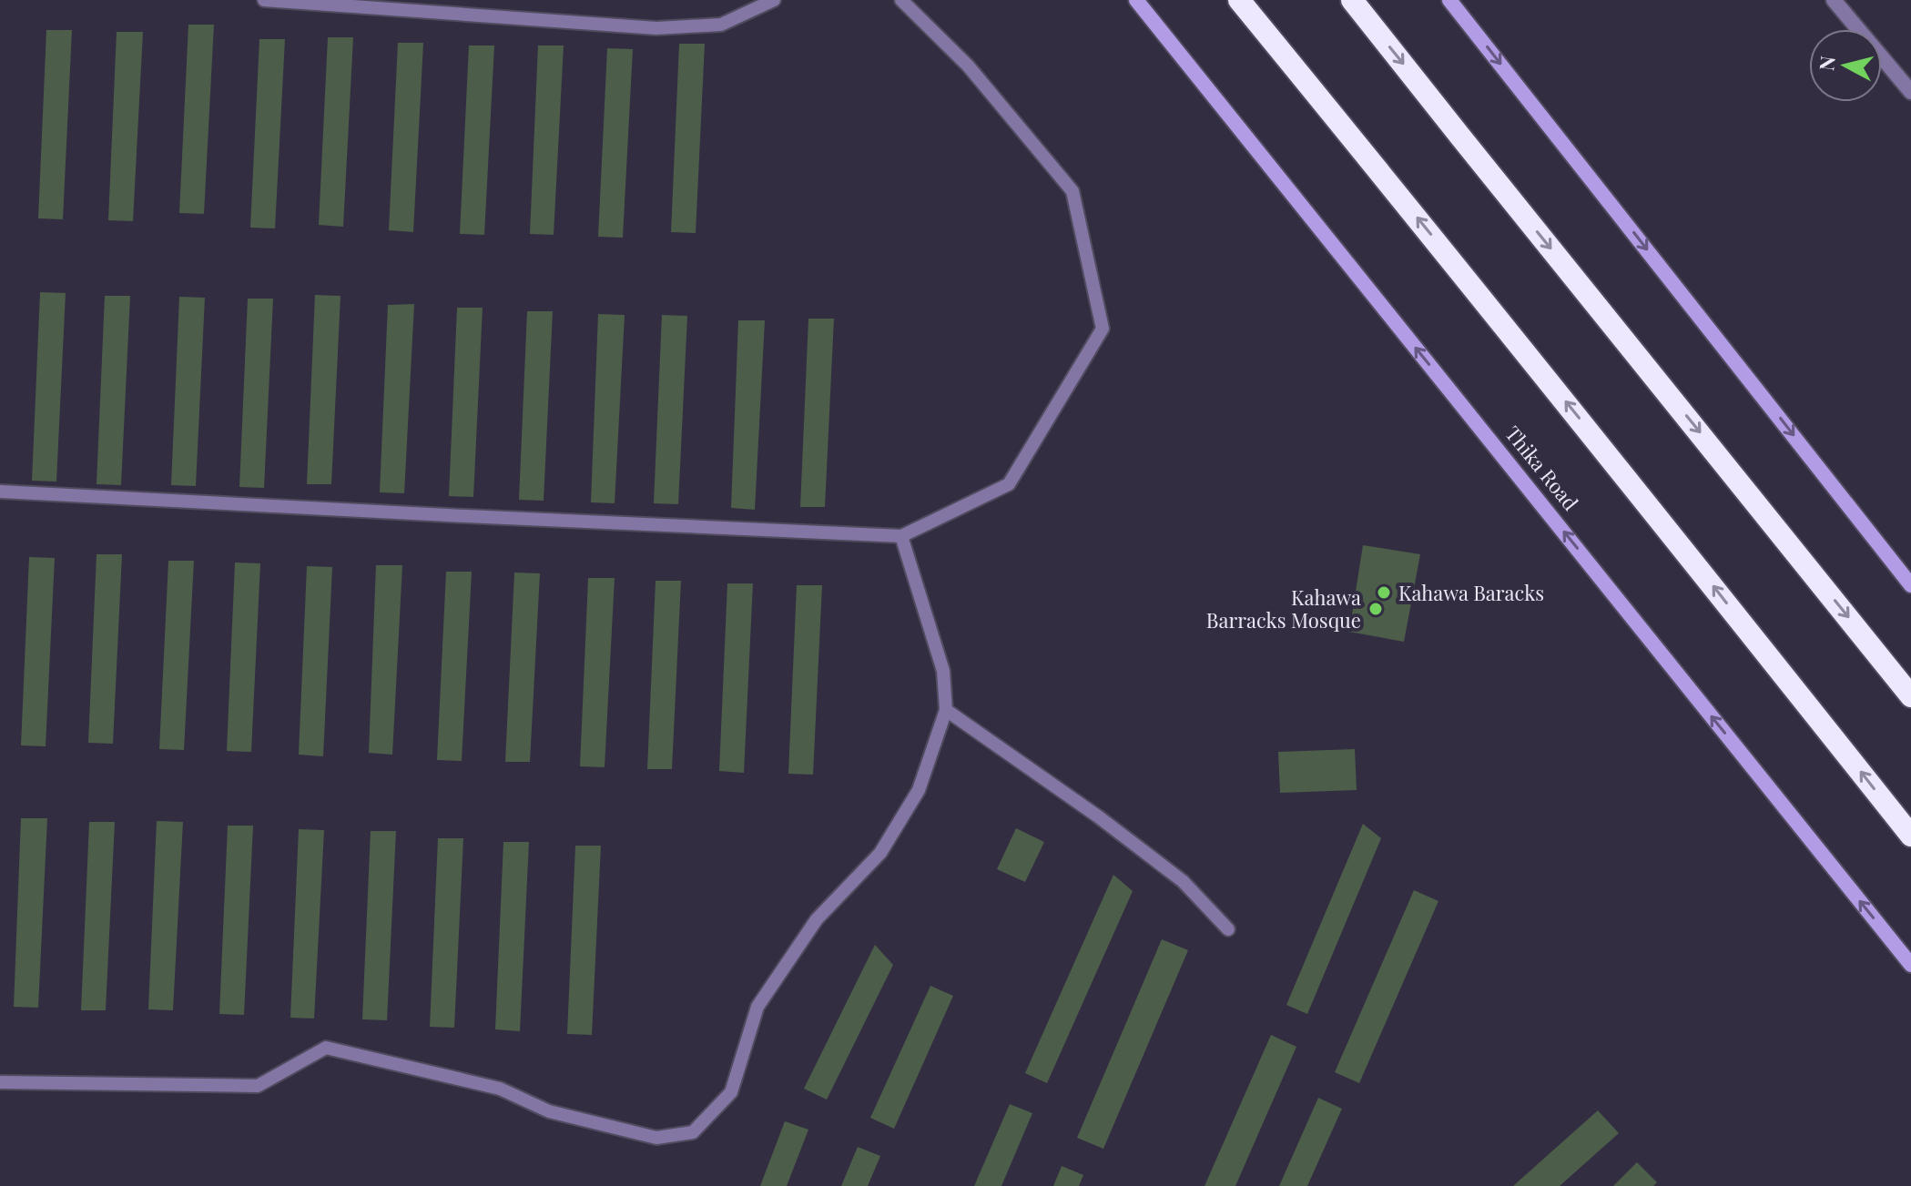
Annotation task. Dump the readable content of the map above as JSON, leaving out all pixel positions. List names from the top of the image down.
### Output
{
  "streets": {
    "main road": ["Thika Road"]
  },
  "one_way": ["Thika Road"],
  "places": ["Kahawa Baracks", "Kahawa Barracks Mosque"],
  "north": "left"
}
